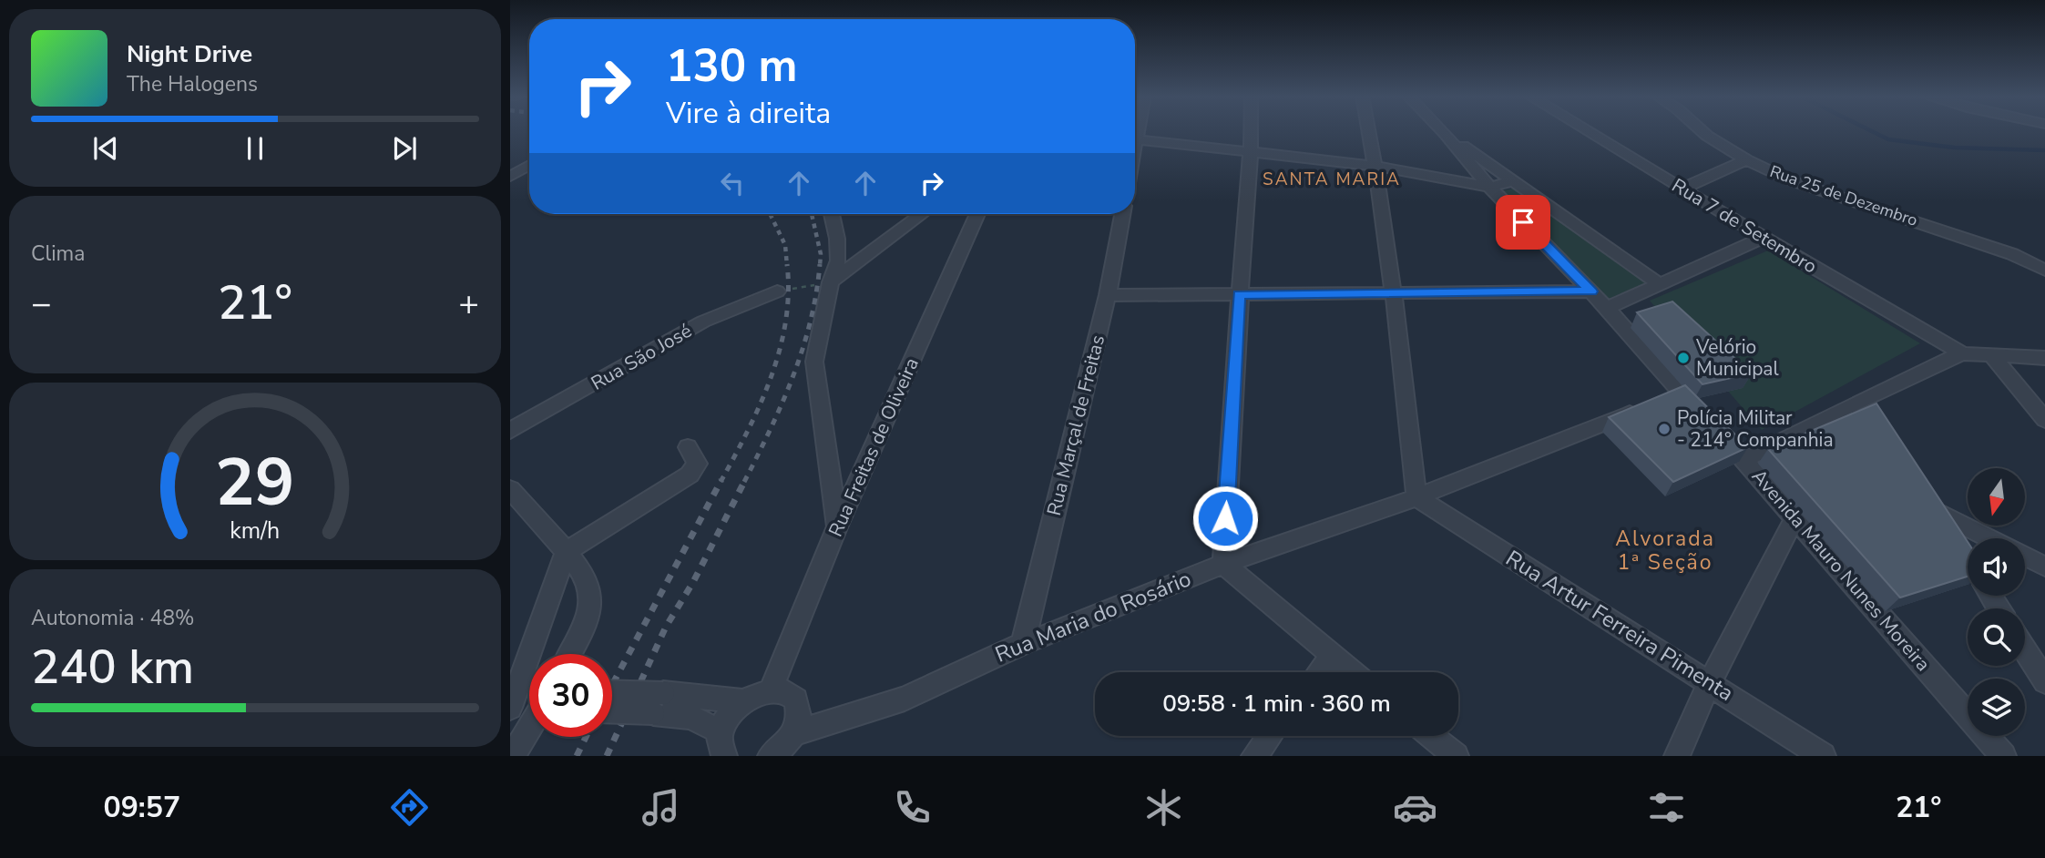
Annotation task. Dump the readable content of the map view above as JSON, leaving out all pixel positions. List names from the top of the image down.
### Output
{
  "streets": {
    "street": [
      "Rua 25 de Dezembro",
      "Rua 7 de Setembro",
      "Rua São José",
      "Rua Marçal de Freitas",
      "Rua Freitas de Oliveira",
      "Avenida Mauro Nunes Moreira",
      "Rua Maria do Rosário",
      "Rua Artur Ferreira Pimenta"
    ]
  },
  "crossings": [
    ["Rua Marçal de Freitas", "Rua Maria do Rosário"],
    ["Avenida Mauro Nunes Moreira", "Rua Maria do Rosário"],
    ["Rua Maria do Rosário", "Rua Artur Ferreira Pimenta"]
  ],
  "districts": ["SANTA MARIA", "Alvorada 1ª Seção"],
  "places": ["Velório Municipal", "Polícia Militar - 214° Companhia"],
  "north": "bottom",
  "page": {
    "turn": ["130 m", "Vire à direita"],
    "song": ["Night Drive", "The Halogens"],
    "tile": [
      "Clima",
      ["Autonomia · 48%", "240 km"]
    ],
    "heat": ["−", "21°", "+"],
    "limit": "30",
    "trip": "09:58 · 1 min · 360 m",
    "tabs": ["09:57", "21°"],
    "gauge": ["29", "km/h"]
  }
}
